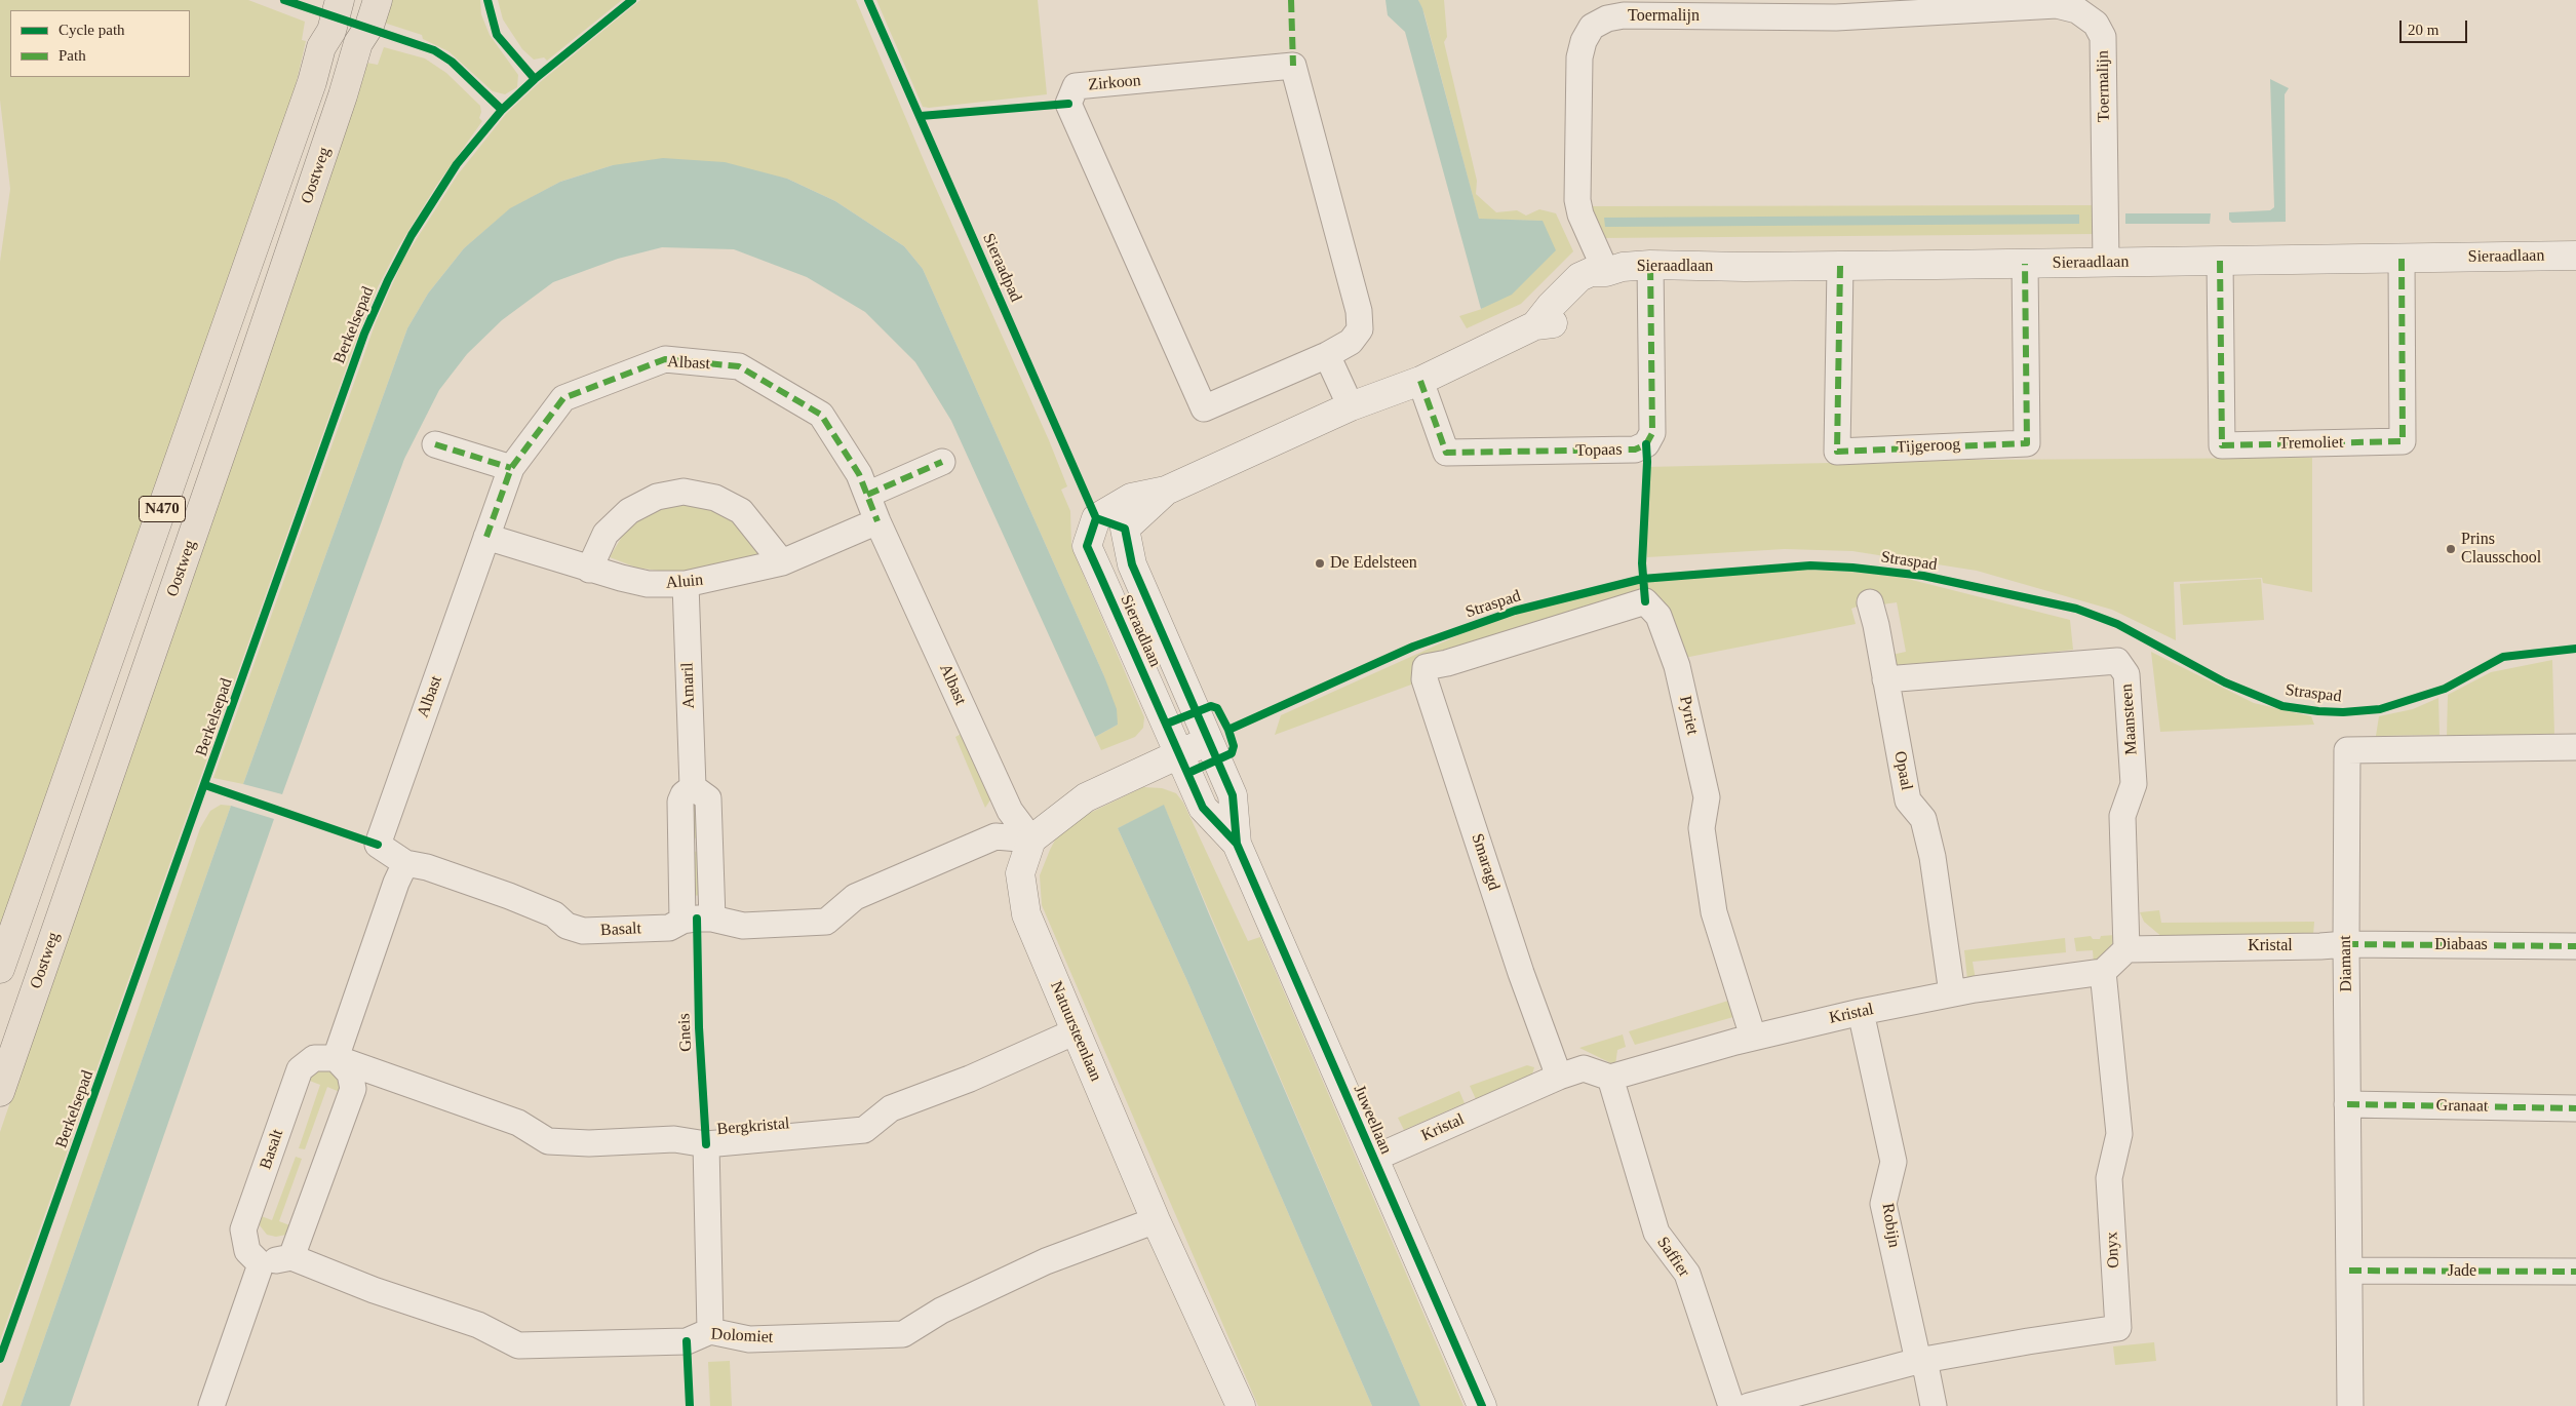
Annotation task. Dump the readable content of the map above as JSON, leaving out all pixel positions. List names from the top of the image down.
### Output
{
  "streets": {
    "main road": ["Oostweg", "N470"],
    "street": [
      "Toermalijn",
      "Zirkoon",
      "Sieraadlaan",
      "Albast",
      "Tremoliet",
      "Tijgeroog",
      "Topaas",
      "Aluin",
      "Amaril",
      "Pyriet",
      "Maansteen",
      "Opaal",
      "Smaragd",
      "Basalt",
      "Diabaas",
      "Kristal",
      "Diamant",
      "Natuursteenlaan",
      "Granaat",
      "Juweellaan",
      "Bergkristal",
      "Robijn",
      "Onyx",
      "Saffier",
      "Jade",
      "Dolomiet"
    ],
    "cycle path": [
      "Sieraadpad",
      "Berkelsepad",
      "Straspad",
      "Gneis"
    ]
  },
  "crossings": [
    ["Toermalijn", "Sieraadlaan"],
    ["Sieraadlaan", "Tremoliet"],
    ["Sieraadlaan", "Tijgeroog"],
    ["Sieraadlaan", "Topaas"],
    ["Sieraadlaan", "Juweellaan"],
    ["Albast", "Aluin"],
    ["Albast", "Basalt"],
    ["Albast", "Natuursteenlaan"],
    ["Aluin", "Amaril"],
    ["Pyriet", "Smaragd"],
    ["Pyriet", "Kristal"],
    ["Maansteen", "Opaal"],
    ["Maansteen", "Kristal"],
    ["Opaal", "Kristal"],
    ["Smaragd", "Kristal"],
    ["Basalt", "Natuursteenlaan"],
    ["Basalt", "Bergkristal"],
    ["Diabaas", "Kristal"],
    ["Diabaas", "Diamant"],
    ["Kristal", "Diamant"],
    ["Kristal", "Juweellaan"],
    ["Kristal", "Robijn"],
    ["Kristal", "Onyx"],
    ["Kristal", "Saffier"],
    ["Diamant", "Granaat"],
    ["Diamant", "Jade"],
    ["Natuursteenlaan", "Bergkristal"],
    ["Natuursteenlaan", "Dolomiet"],
    ["Robijn", "Onyx"]
  ],
  "places": ["Prins Clausschool", "De Edelsteen"],
  "legend": ["Cycle path", "Path"],
  "scale_bar": "20 m"
}
